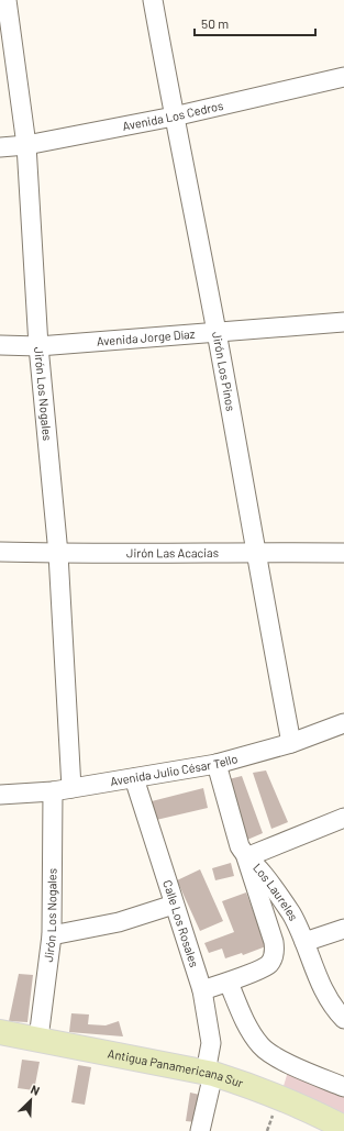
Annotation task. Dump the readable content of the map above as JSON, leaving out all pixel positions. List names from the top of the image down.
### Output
{
  "streets": {
    "main road": ["Antigua Panamericana Sur"],
    "street": [
      "Avenida Los Cedros",
      "Avenida Jorge Díaz",
      "Jirón Los Pinos",
      "Jirón Los Nogales",
      "Jirón Las Acacias",
      "Avenida Julio César Tello",
      "Los Laureles",
      "Calle Los Rosales"
    ]
  },
  "crossings": [
    ["Avenida Los Cedros", "Jirón Los Pinos"],
    ["Avenida Los Cedros", "Jirón Los Nogales"],
    ["Avenida Jorge Díaz", "Jirón Los Pinos"],
    ["Avenida Jorge Díaz", "Jirón Los Nogales"],
    ["Jirón Los Pinos", "Jirón Las Acacias"],
    ["Jirón Los Pinos", "Avenida Julio César Tello"],
    ["Jirón Los Nogales", "Jirón Las Acacias"],
    ["Jirón Los Nogales", "Avenida Julio César Tello"],
    ["Jirón Los Nogales", "Antigua Panamericana Sur"],
    ["Avenida Julio César Tello", "Los Laureles"],
    ["Avenida Julio César Tello", "Calle Los Rosales"],
    ["Calle Los Rosales", "Antigua Panamericana Sur"]
  ],
  "scale_bar": "50 m",
  "north": "top right"
}
